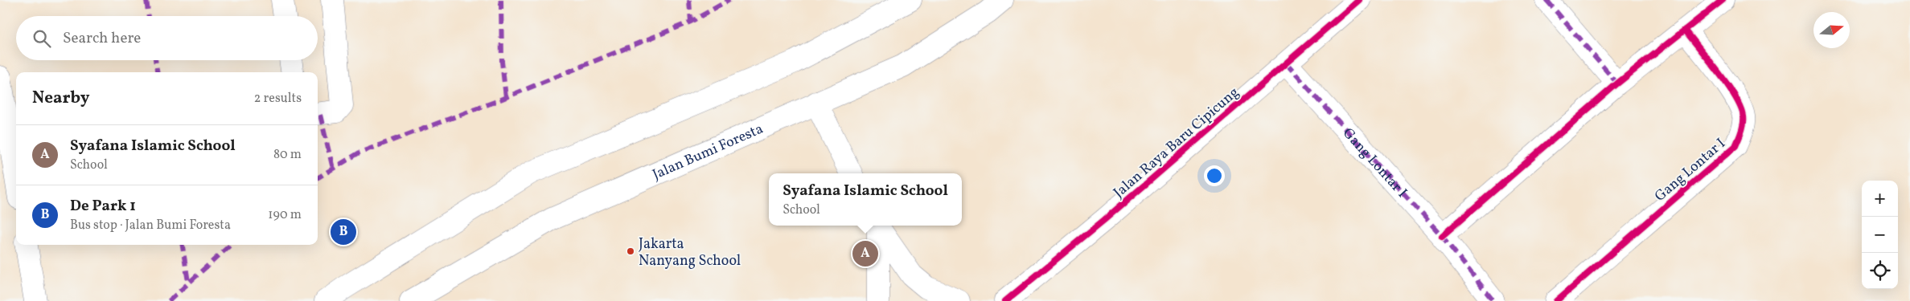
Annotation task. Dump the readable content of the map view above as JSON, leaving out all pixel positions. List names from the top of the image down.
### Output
{
  "streets": {
    "street": ["Jalan Raya Baru Cipicung", "Jalan Bumi Foresta", "Gang Lontar I"]
  },
  "crossings": [
    ["Jalan Raya Baru Cipicung", "Gang Lontar I"]
  ],
  "places": ["Jakarta Nanyang School"],
  "north": "right",
  "page": {
    "search": "Search here",
    "heading": ["Nearby", "2 results"],
    "list": [
      {
        "mark": "A",
        "name": "Syafana Islamic School",
        "note": "School",
        "value": "80 m"
      },
      {
        "mark": "B",
        "name": "De Park 1",
        "note": "Bus stop · Jalan Bumi Foresta",
        "value": "190 m"
      }
    ],
    "popup": ["Syafana Islamic School", "School"],
    "map_buttons": ["+", "−"],
    "pins": ["B", "A"]
  }
}
